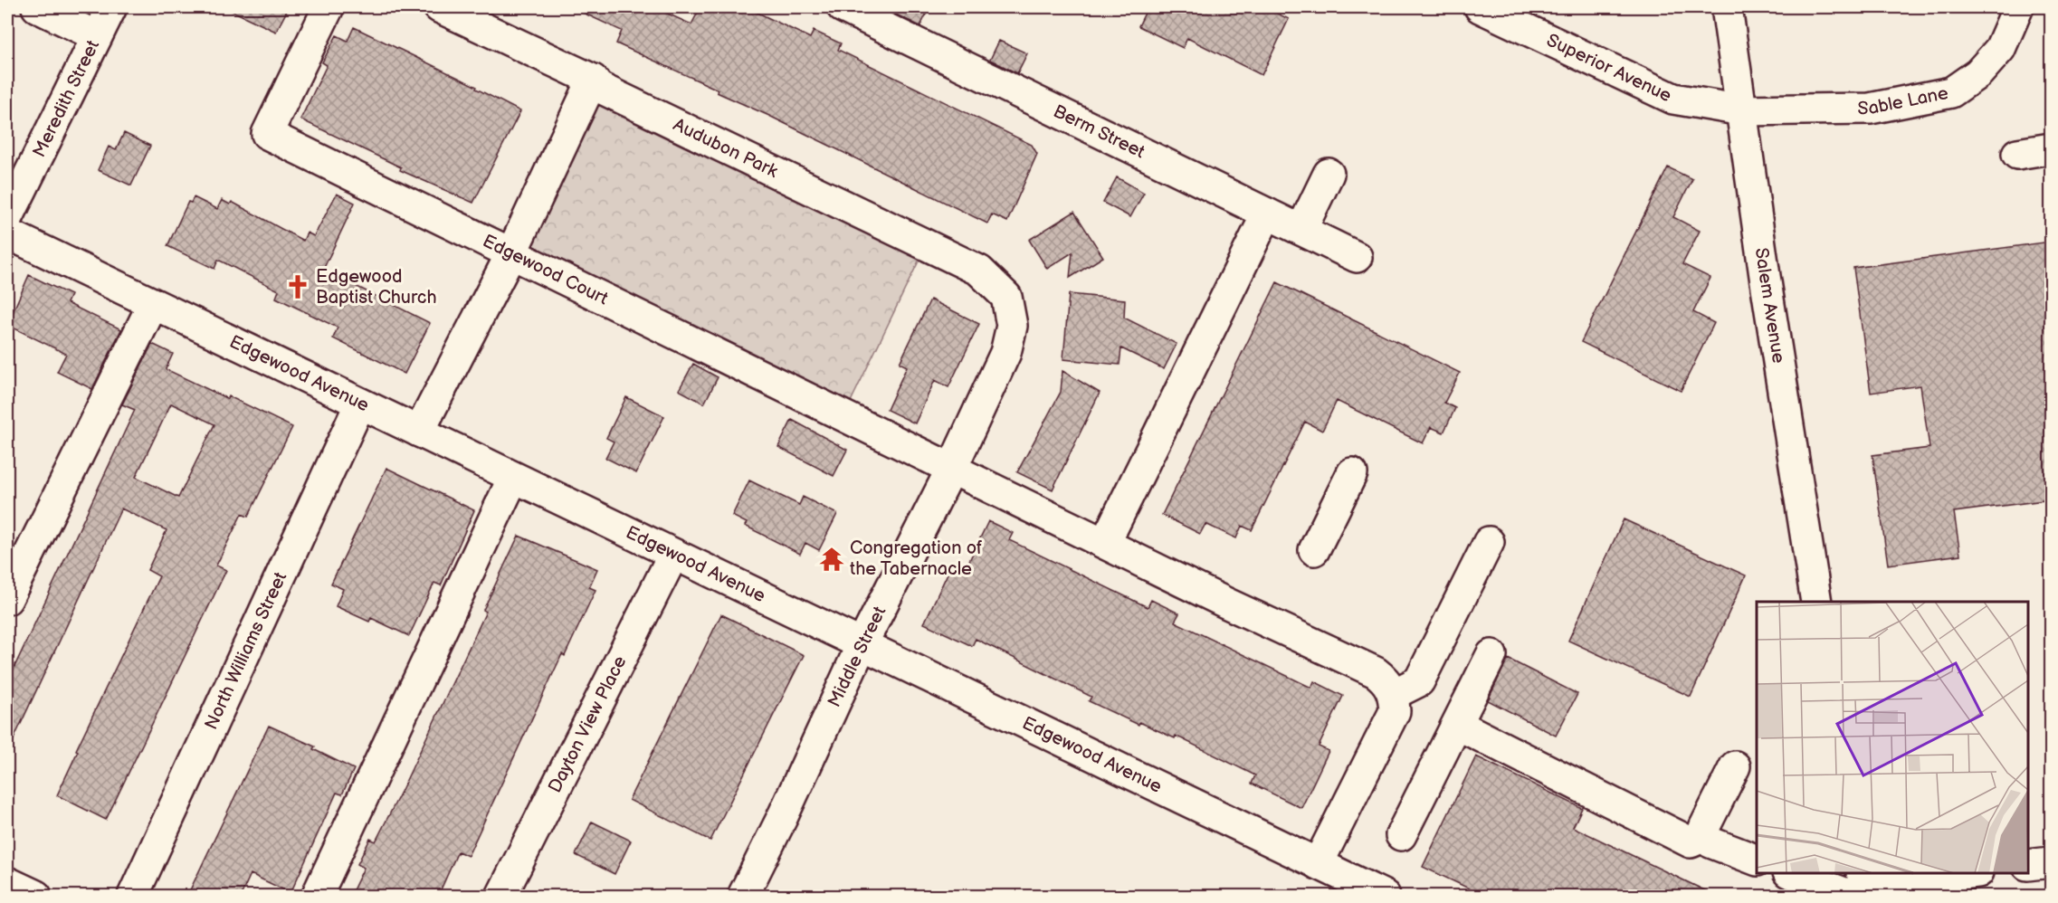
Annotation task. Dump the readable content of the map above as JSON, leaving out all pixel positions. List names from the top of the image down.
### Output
{
  "streets": {
    "street": [
      "Superior Avenue",
      "Meredith Street",
      "Sable Lane",
      "Berm Street",
      "Audubon Park",
      "Edgewood Court",
      "Salem Avenue",
      "Edgewood Avenue",
      "North Williams Street",
      "Middle Street",
      "Dayton View Place"
    ]
  },
  "crossings": [
    ["Superior Avenue", "Sable Lane"],
    ["Superior Avenue", "Salem Avenue"],
    ["Sable Lane", "Salem Avenue"],
    ["Audubon Park", "Middle Street"],
    ["Edgewood Court", "Middle Street"],
    ["Edgewood Avenue", "North Williams Street"],
    ["Edgewood Avenue", "Middle Street"],
    ["Edgewood Avenue", "Dayton View Place"]
  ],
  "places": {
    "church": ["Edgewood Baptist Church"],
    "temple": ["Congregation of the Tabernacle"]
  }
}
